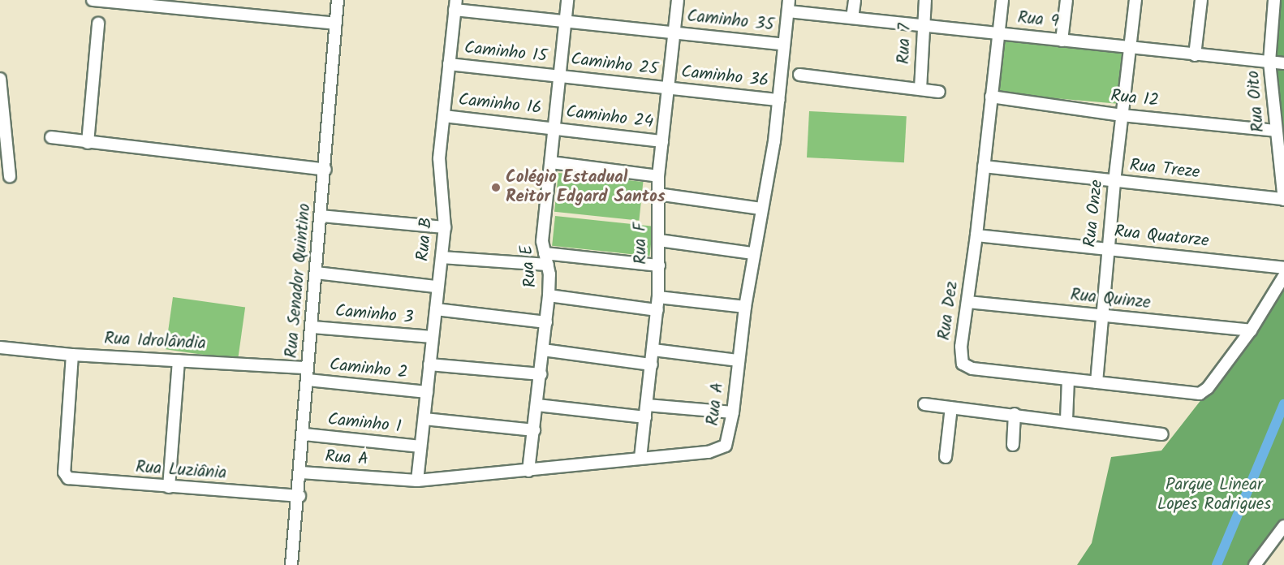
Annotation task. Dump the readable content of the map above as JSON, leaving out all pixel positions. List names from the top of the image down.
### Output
{
  "streets": {
    "street": [
      "Rua 9",
      "Caminho 35",
      "Rua 7",
      "Caminho 15",
      "Caminho 25",
      "Caminho 36",
      "Rua 12",
      "Rua Oito",
      "Caminho 16",
      "Caminho 24",
      "Rua Treze",
      "Rua Onze",
      "Rua Quatorze",
      "Rua B",
      "Rua F",
      "Rua E",
      "Rua Senador Quintino",
      "Rua Quinze",
      "Rua Dez",
      "Caminho 3",
      "Rua Idrolândia",
      "Caminho 2",
      "Rua A",
      "Caminho 1",
      "Rua Luziânia"
    ]
  },
  "crossings": [
    ["Rua 9", "Rua 7"],
    ["Rua 9", "Rua Oito"],
    ["Rua 9", "Rua Onze"],
    ["Rua 9", "Rua Dez"],
    ["Rua 9", "Rua A"],
    ["Caminho 35", "Rua B"],
    ["Caminho 35", "Rua F"],
    ["Caminho 35", "Rua E"],
    ["Caminho 35", "Rua A"],
    ["Caminho 15", "Caminho 25"],
    ["Caminho 15", "Rua B"],
    ["Caminho 15", "Rua E"],
    ["Caminho 25", "Caminho 36"],
    ["Caminho 25", "Rua F"],
    ["Caminho 25", "Rua E"],
    ["Caminho 36", "Rua F"],
    ["Caminho 36", "Rua A"],
    ["Rua 12", "Rua Oito"],
    ["Rua 12", "Rua Onze"],
    ["Rua 12", "Rua Dez"],
    ["Rua Oito", "Rua Treze"],
    ["Caminho 16", "Caminho 24"],
    ["Caminho 16", "Rua B"],
    ["Caminho 16", "Rua E"],
    ["Caminho 24", "Rua F"],
    ["Caminho 24", "Rua E"],
    ["Rua Treze", "Rua Onze"],
    ["Rua Treze", "Rua Dez"],
    ["Rua Onze", "Rua Quatorze"],
    ["Rua Onze", "Rua Quinze"],
    ["Rua Onze", "Rua Dez"],
    ["Rua Quatorze", "Rua Dez"],
    ["Rua B", "Caminho 3"],
    ["Rua B", "Caminho 2"],
    ["Rua B", "Rua A"],
    ["Rua B", "Caminho 1"],
    ["Rua F", "Rua A"],
    ["Rua E", "Rua A"],
    ["Rua Senador Quintino", "Caminho 3"],
    ["Rua Senador Quintino", "Rua Idrolândia"],
    ["Rua Senador Quintino", "Caminho 2"],
    ["Rua Senador Quintino", "Rua A"],
    ["Rua Senador Quintino", "Caminho 1"],
    ["Rua Senador Quintino", "Rua Luziânia"],
    ["Rua Quinze", "Rua Dez"],
    ["Rua Idrolândia", "Rua Luziânia"]
  ],
  "parks": ["Parque Linear Lopes Rodrigues"],
  "places": ["Colégio Estadual Reitor Edgard Santos"]
}
